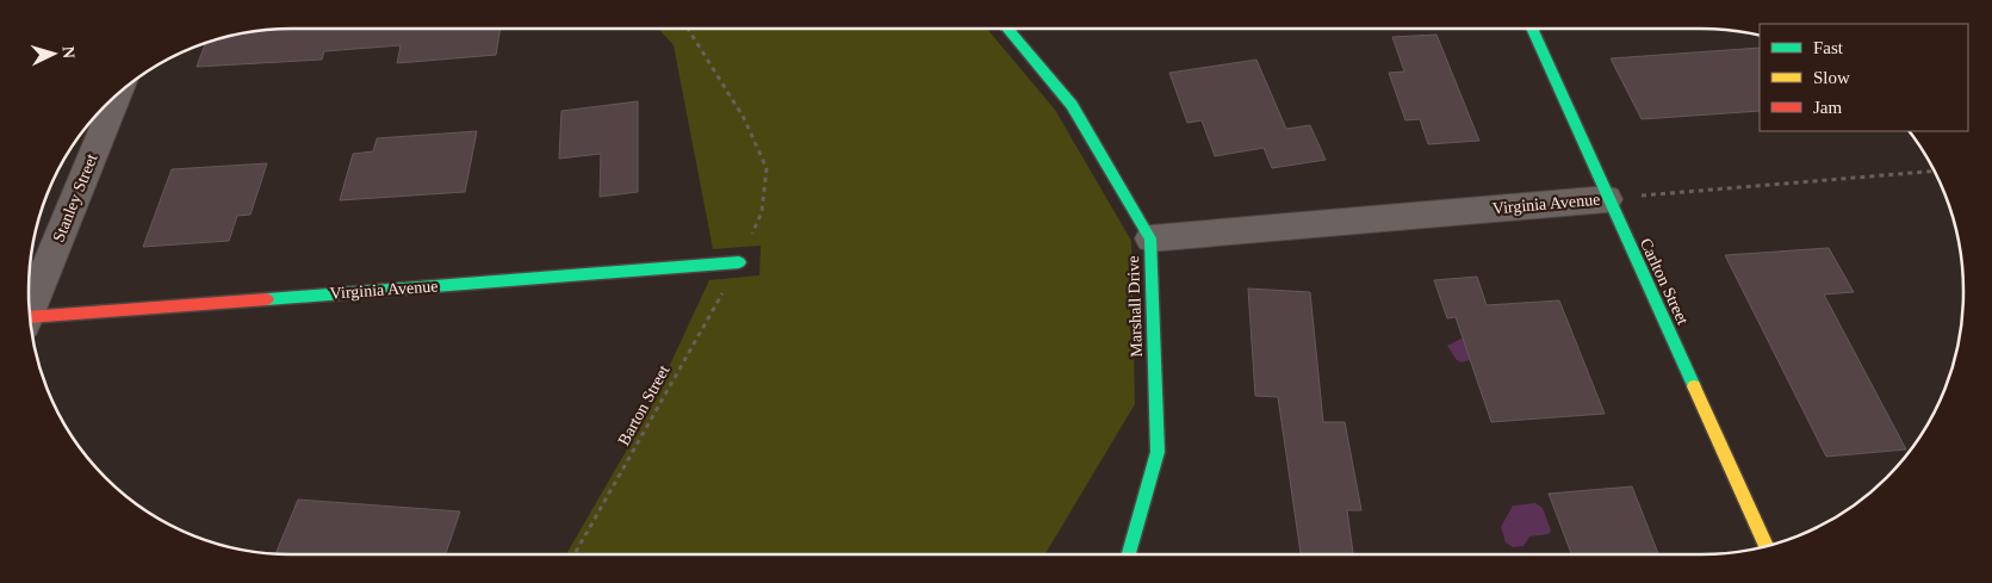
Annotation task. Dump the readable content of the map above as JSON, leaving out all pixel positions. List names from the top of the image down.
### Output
{
  "streets": {
    "street": [
      "Stanley Street",
      "Virginia Avenue",
      "Carlton Street",
      "Marshall Drive"
    ],
    "path": ["Barton Street"]
  },
  "crossings": [
    ["Virginia Avenue", "Carlton Street"],
    ["Virginia Avenue", "Marshall Drive"],
    ["Virginia Avenue", "Barton Street"]
  ],
  "legend": ["Fast", "Slow", "Jam"],
  "north": "right"
}
